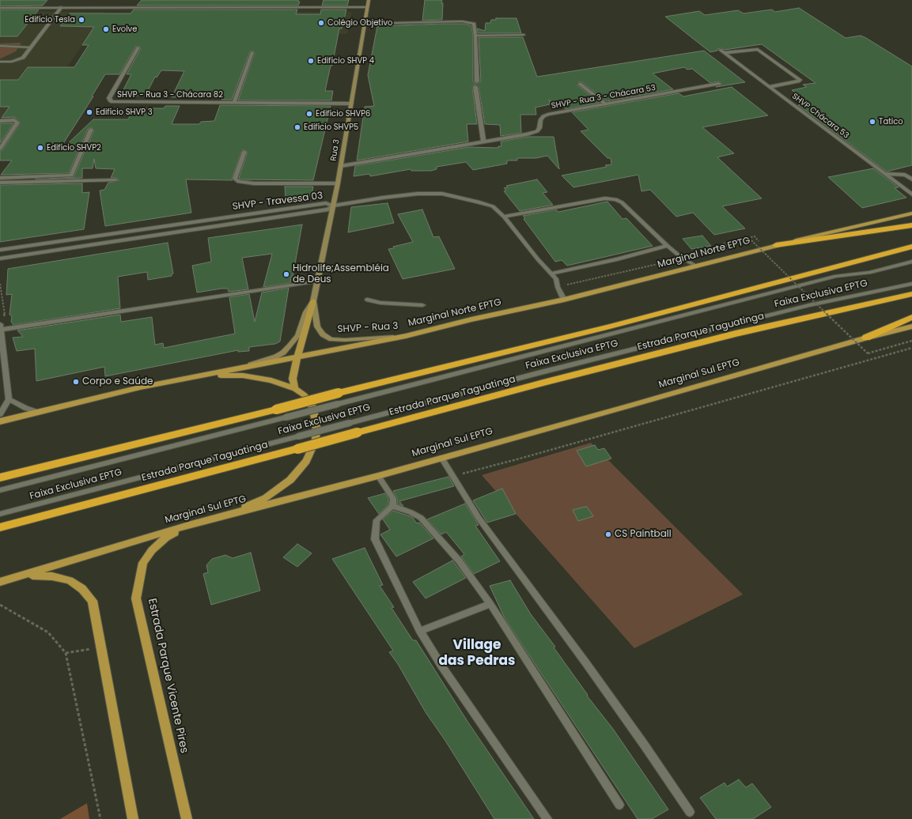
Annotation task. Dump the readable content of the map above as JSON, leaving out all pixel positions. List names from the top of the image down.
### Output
{
  "streets": {
    "highway": ["Estrada Parque Taguatinga"],
    "main road": [
      "Rua 3",
      "Marginal Norte EPTG",
      "SHVP - Rua 3",
      "Marginal Sul EPTG",
      "Estrada Parque Vicente Pires"
    ],
    "street": [
      "SHVP - Rua 3 - Chácara 82",
      "SHVP - Rua 3 - Chácara 53",
      "SHVP Chácara 53",
      "SHVP - Travessa 03",
      "Faixa Exclusiva EPTG"
    ]
  },
  "crossings": [
    ["SHVP - Rua 3 - Chácara 82", "Rua 3"],
    ["SHVP - Rua 3 - Chácara 53", "Rua 3"],
    ["Rua 3", "SHVP - Travessa 03"],
    ["Rua 3", "SHVP - Rua 3"],
    ["Marginal Norte EPTG", "SHVP - Rua 3"],
    ["Marginal Sul EPTG", "Estrada Parque Vicente Pires"]
  ],
  "districts": ["Village das Pedras"],
  "places": [
    "Edifício Tesla",
    "Colégio Objetivo",
    "Evolve",
    "Edifício SHVP 4",
    "Edifício SHVP 3",
    "Edifício SHVP6",
    "Tatico",
    "Edifício SHVP5",
    "Edifício SHVP2",
    "Hidrolife;Assembléia de Deus",
    "Corpo e Saúde",
    "CS Paintball"
  ]
}
